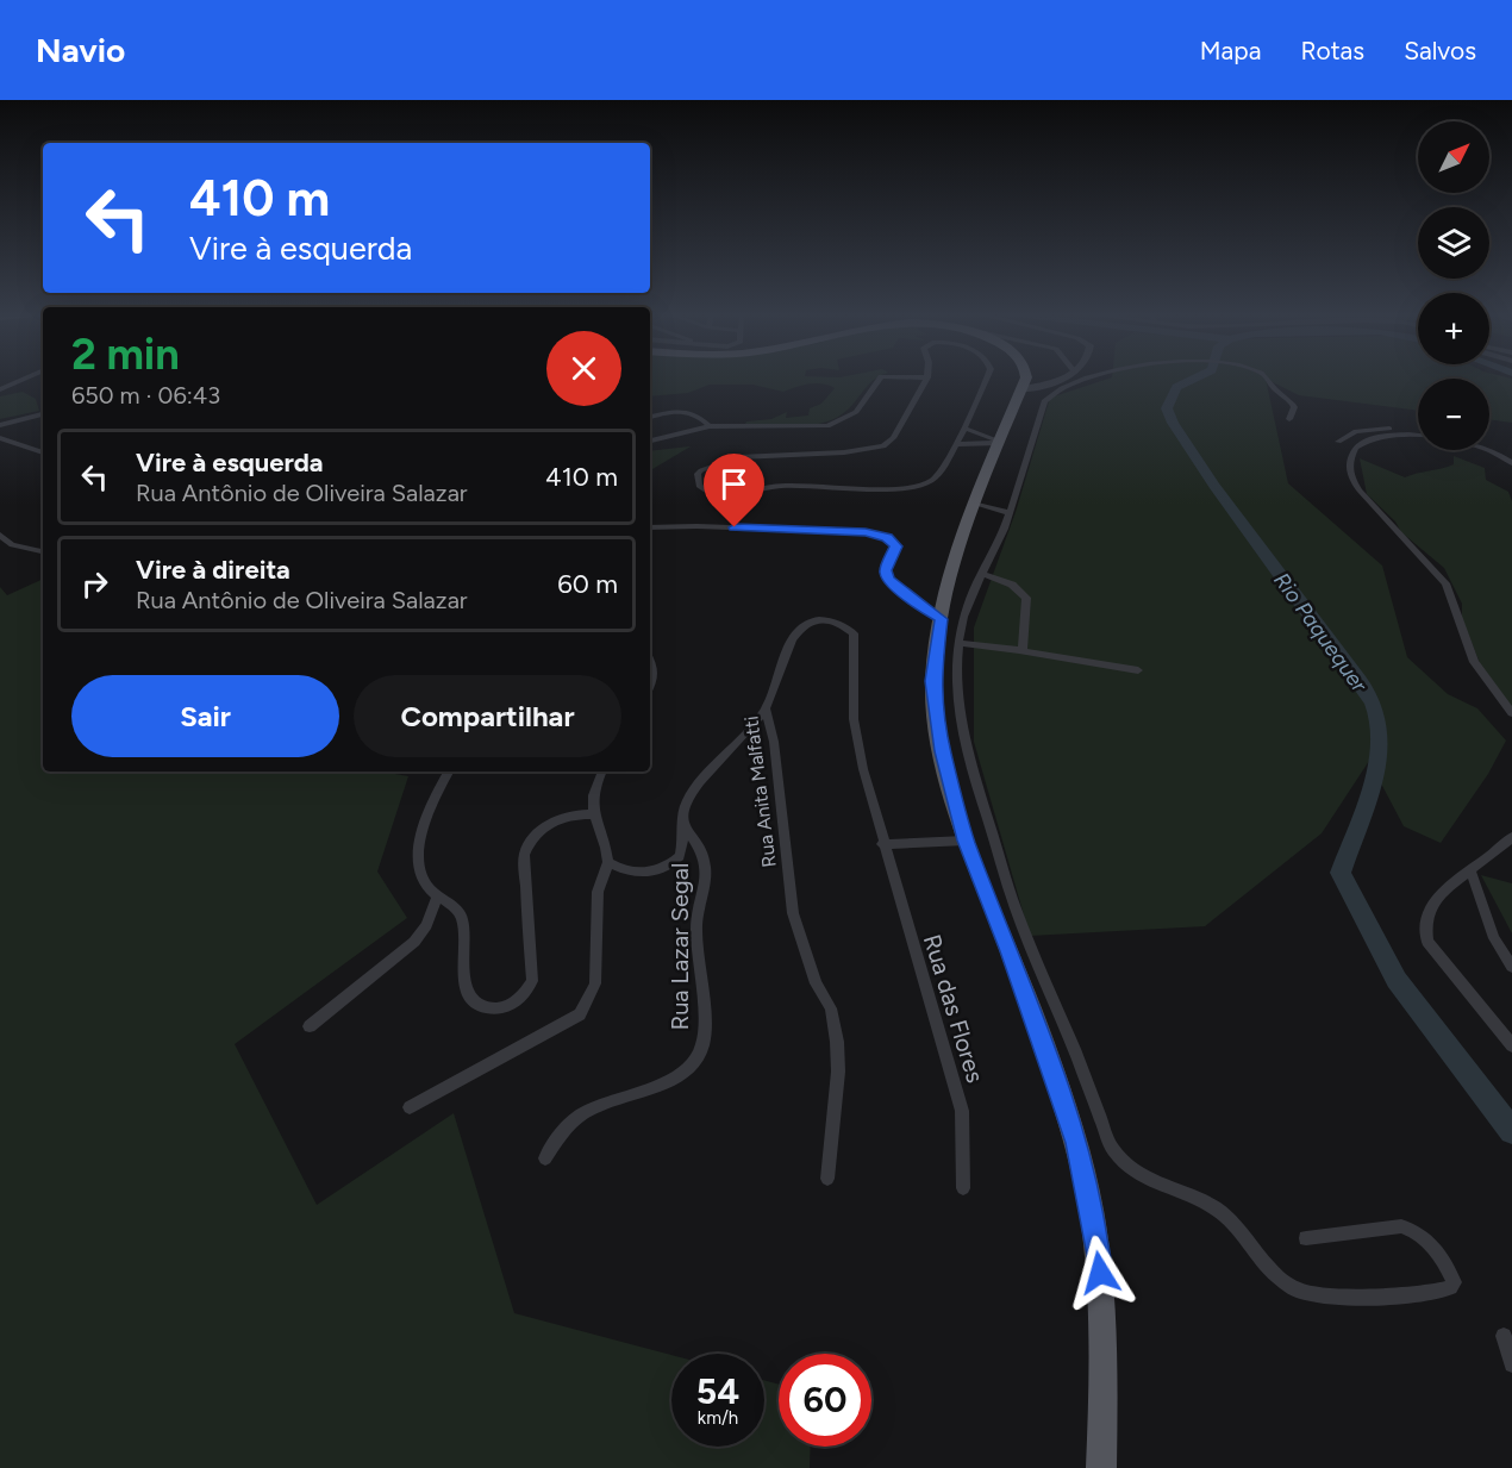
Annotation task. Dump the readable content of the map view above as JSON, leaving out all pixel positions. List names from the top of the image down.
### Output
{
  "streets": {
    "street": ["Rua Anita Malfatti", "Rua Lazar Segal", "Rua das Flores"]
  },
  "crossings": [
    ["Rua Anita Malfatti", "Rua das Flores"]
  ],
  "water": ["Rio Paquequer"],
  "north": "top right",
  "page": {
    "header": "Navio",
    "nav": ["Mapa", "Rotas", "Salvos"],
    "map_buttons": ["+", "−"],
    "turn": ["410 m", "Vire à esquerda"],
    "heading": ["2 min", "650 m · 06:43"],
    "list": [
      {
        "name": "Vire à esquerda",
        "note": "Rua Antônio de Oliveira Salazar",
        "value": "410 m"
      },
      {
        "name": "Vire à direita",
        "note": "Rua Antônio de Oliveira Salazar",
        "value": "60 m"
      }
    ],
    "buttons": ["Sair", "Compartilhar"],
    "speed": "54 km/h",
    "limit": "60"
  }
}
